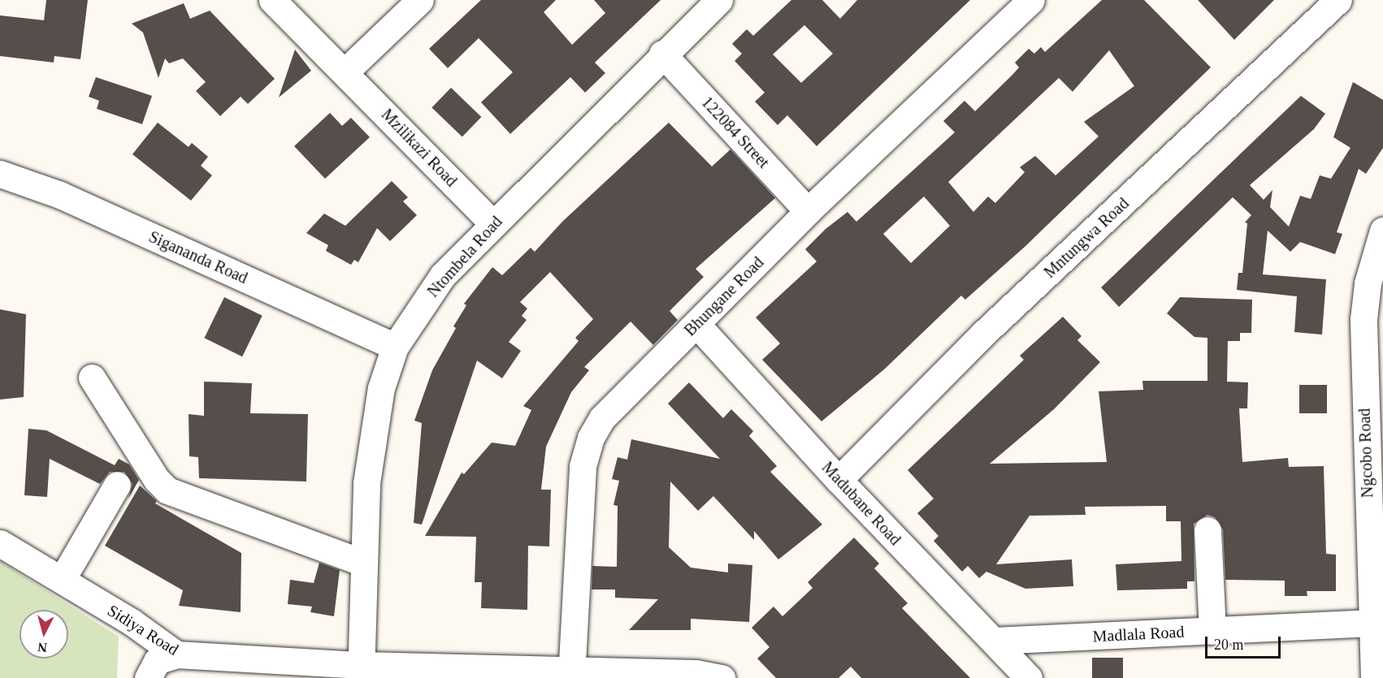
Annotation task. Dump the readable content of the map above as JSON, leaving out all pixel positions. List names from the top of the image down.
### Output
{
  "streets": {
    "street": [
      "122084 Street",
      "Mzilikazi Road",
      "Mntungwa Road",
      "Ntombela Road",
      "Sigananda Road",
      "Bhungane Road",
      "Ngcobo Road",
      "Madubane Road",
      "Sidiya Road",
      "Madlala Road"
    ]
  },
  "crossings": [
    ["122084 Street", "Ntombela Road"],
    ["122084 Street", "Bhungane Road"],
    ["Mzilikazi Road", "Ntombela Road"],
    ["Mntungwa Road", "Madubane Road"],
    ["Ntombela Road", "Sigananda Road"],
    ["Ntombela Road", "Sidiya Road"],
    ["Bhungane Road", "Madubane Road"],
    ["Bhungane Road", "Sidiya Road"],
    ["Ngcobo Road", "Madlala Road"],
    ["Madubane Road", "Madlala Road"]
  ],
  "scale_bar": "20 m",
  "north": "bottom"
}
